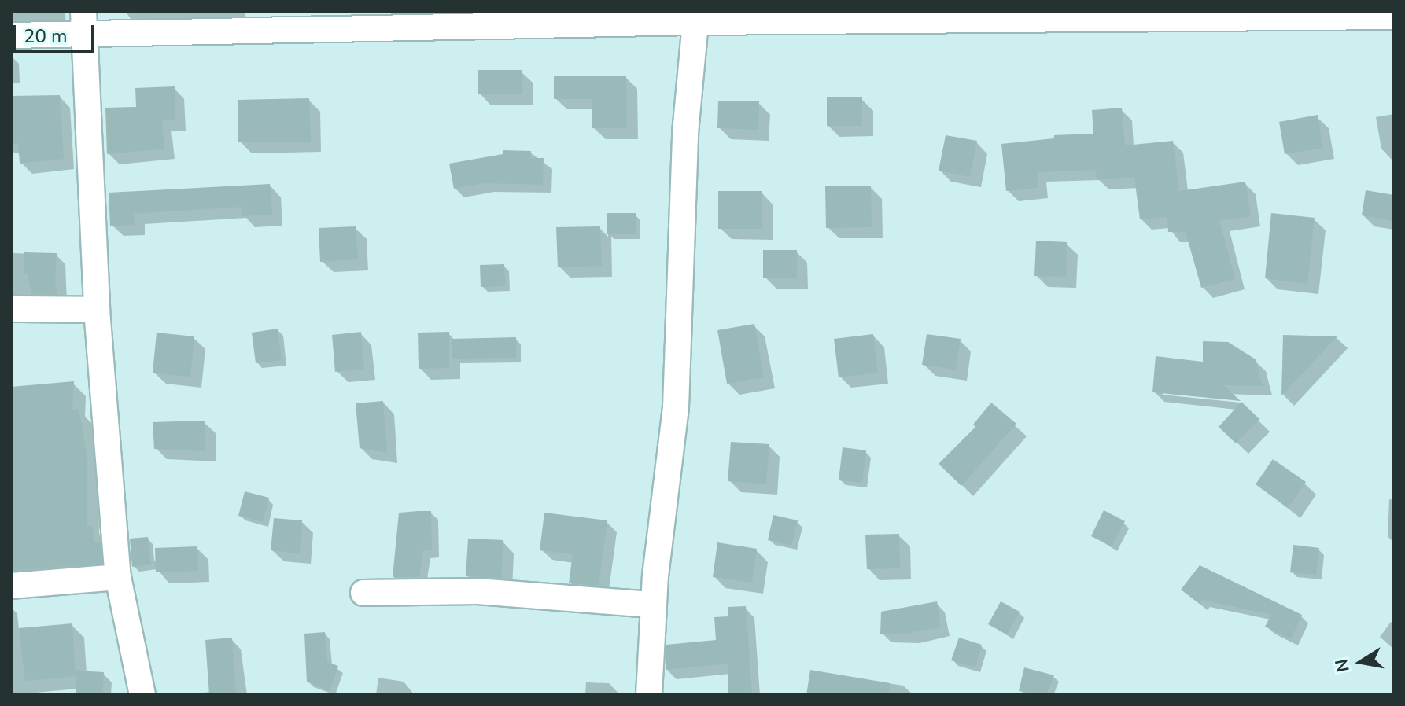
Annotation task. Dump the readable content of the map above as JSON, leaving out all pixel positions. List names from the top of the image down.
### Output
{
  "scale_bar": "20 m",
  "north": "left"
}
